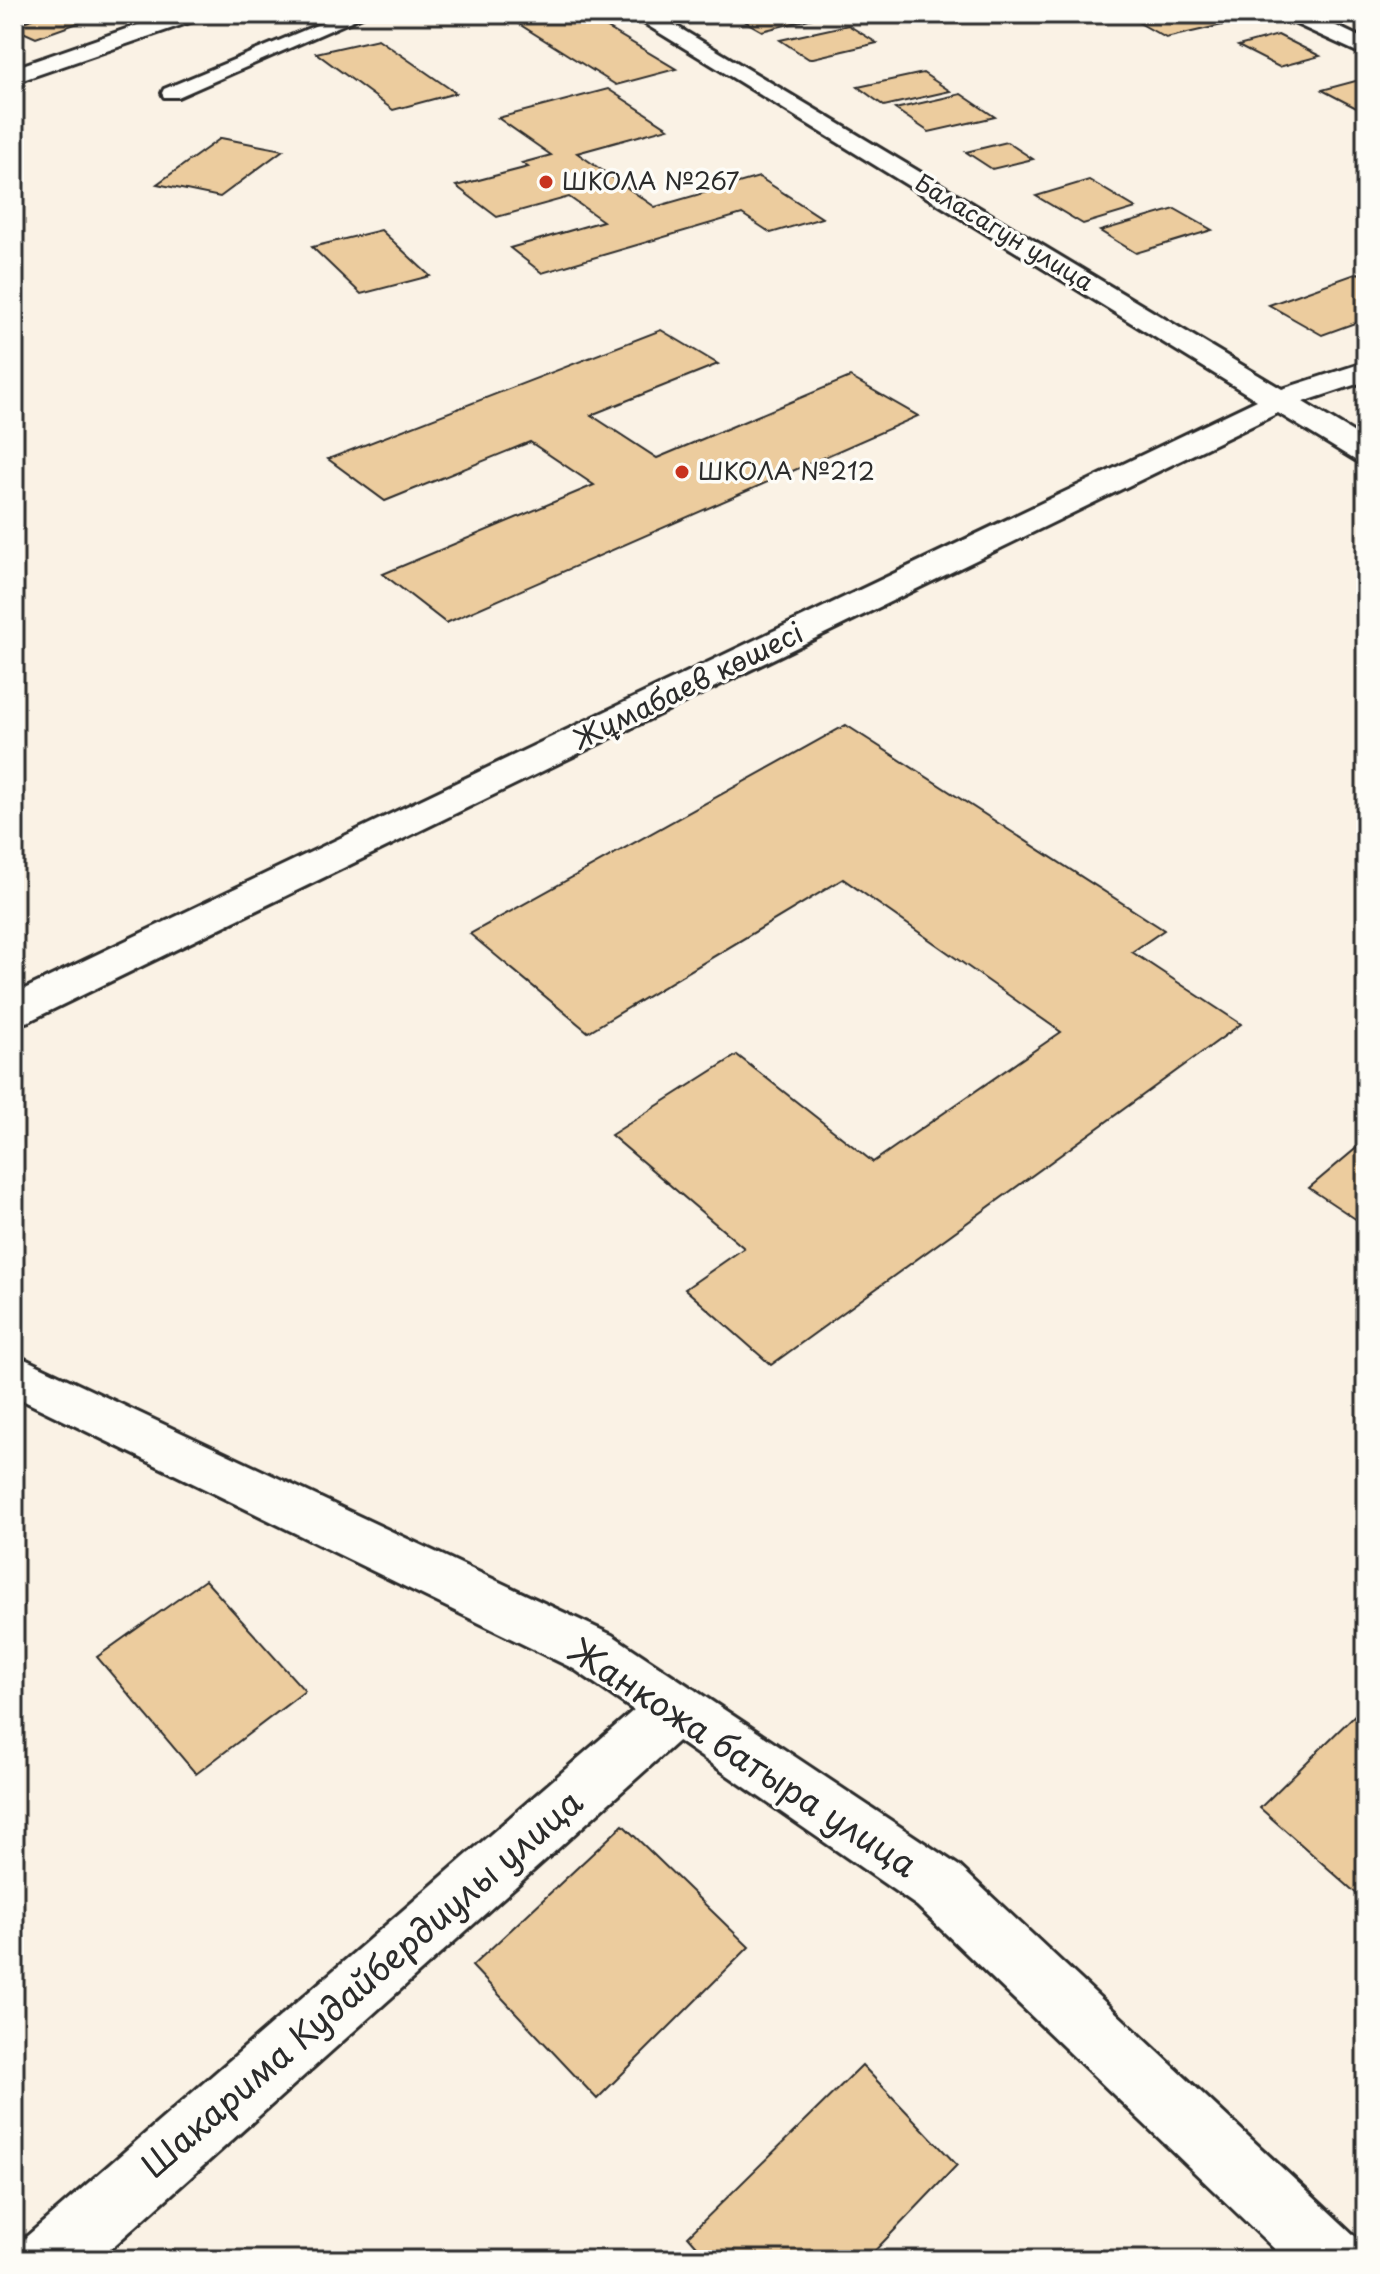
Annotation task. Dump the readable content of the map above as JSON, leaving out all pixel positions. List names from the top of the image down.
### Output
{
  "streets": {
    "street": [
      "Баласагун улица",
      "Жұмабаев көшесі",
      "Жанкожа батыра улица",
      "Шакарима Кудайбердиулы улица"
    ]
  },
  "crossings": [
    ["Баласагун улица", "Жұмабаев көшесі"],
    ["Жанкожа батыра улица", "Шакарима Кудайбердиулы улица"]
  ],
  "places": ["ШКОЛА №267", "ШКОЛА №212"]
}
